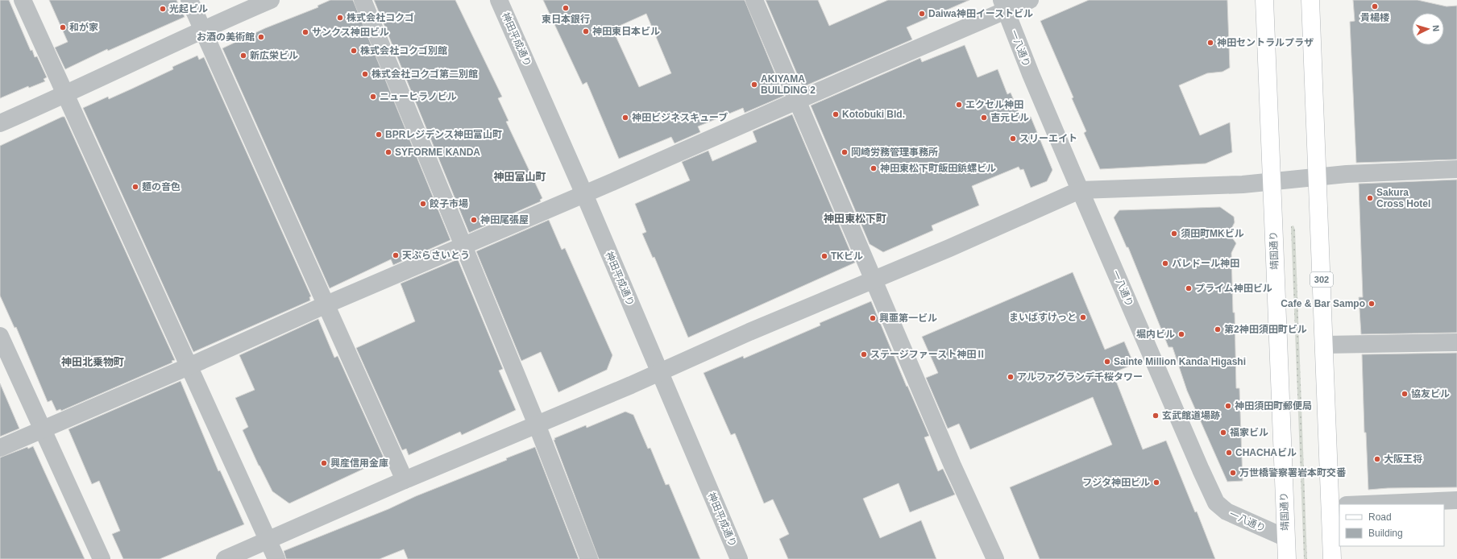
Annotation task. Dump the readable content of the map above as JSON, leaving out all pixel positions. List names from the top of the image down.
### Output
{
  "streets": {
    "main road": ["靖国通り", "302"],
    "street": ["神田平成通り", "一八通り"]
  },
  "crossings": [
    ["一八通り", "靖国通り"]
  ],
  "districts": ["神田富山町", "神田東松下町", "神田北乗物町"],
  "places": [
    "貴楊楼",
    "東日本銀行",
    "光起ビル",
    "Daiwa神田イーストビル",
    "株式会社コクゴ",
    "和が家",
    "神田東日本ビル",
    "サンクス神田ビル",
    "お酒の美術館",
    "神田セントラルプラザ",
    "株式会社コクゴ別館",
    "新広栄ビル",
    "株式会社コクゴ第二別館",
    "AKIYAMA BUILDING 2",
    "ニューヒラノビル",
    "エクセル神田",
    "Kotobuki Bld.",
    "神田ビジネスキューブ",
    "吉元ビル",
    "BPRレジデンス神田富山町",
    "スリーエイト",
    "SYFORME KANDA",
    "岡崎労務管理事務所",
    "神田東松下町飯田鋲螺ビル",
    "麺の音色",
    "Sakura Cross Hotel",
    "餃子市場",
    "神田尾張屋",
    "須田町MKビル",
    "天ぷらさいとう",
    "TKビル",
    "パレドール神田",
    "プライム神田ビル",
    "Cafe & Bar Sampo",
    "まいばすけっと",
    "興亜第一ビル",
    "第2神田須田町ビル",
    "堀内ビル",
    "ステージファースト神田Ⅱ",
    "Sainte Million Kanda Higashi",
    "アルファグランデ千桜タワー",
    "協友ビル",
    "神田須田町郵便局",
    "玄武館道場跡",
    "福家ビル",
    "CHACHAビル",
    "大阪王将",
    "興産信用金庫",
    "万世橋警察署岩本町交番",
    "フジタ神田ビル"
  ],
  "legend": ["Road", "Building"],
  "north": "right"
}
